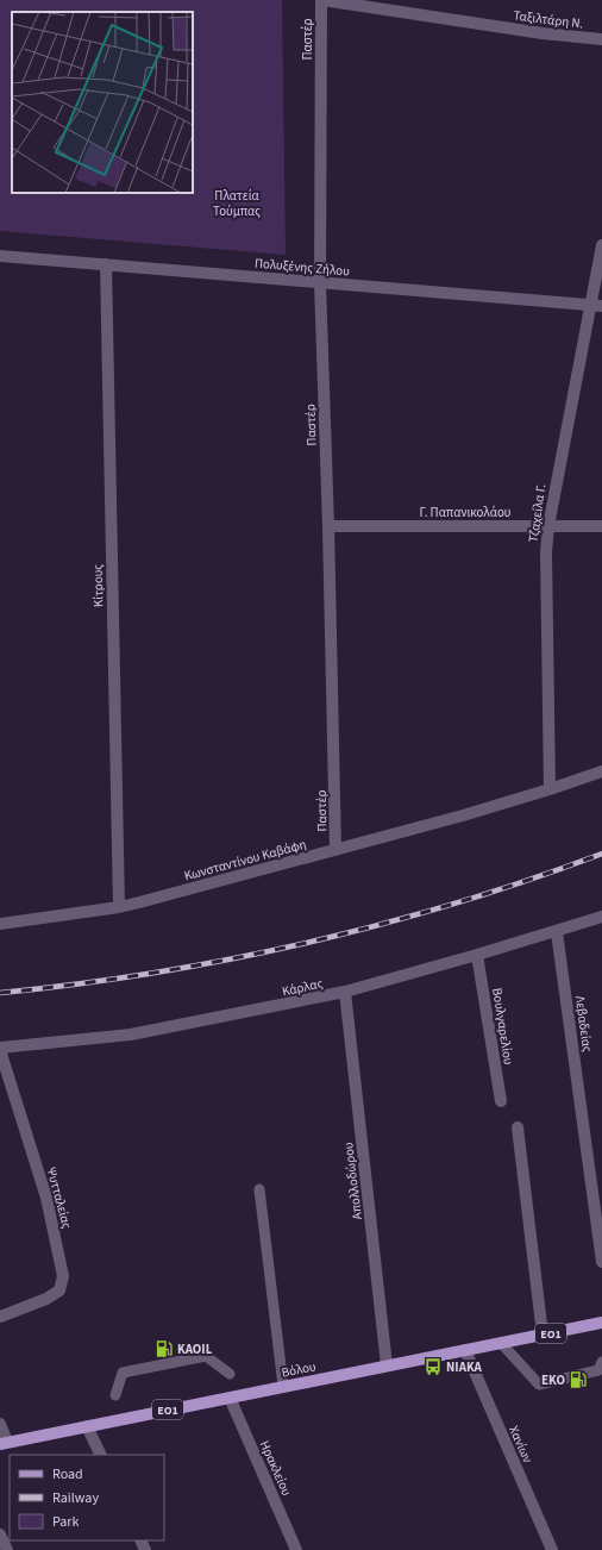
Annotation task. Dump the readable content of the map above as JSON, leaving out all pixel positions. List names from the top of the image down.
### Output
{
  "streets": {
    "main road": ["ΕΟ1", "Βόλου"],
    "street": [
      "Ταξιλτάρη Ν.",
      "Παστέρ",
      "Πολυξένης Ζήλου",
      "Γ. Παπανικολάου",
      "Τζαχείλα Γ.",
      "Κίτρους",
      "Κωνσταντίνου Καβάφη",
      "Κάρλας",
      "Λεβαδείας",
      "Βουλγαρελίου",
      "Απολλοδώρου",
      "Ψυτταλείας",
      "Χανίων",
      "Ηρακλείου"
    ]
  },
  "crossings": [
    ["Ταξιλτάρη Ν.", "Παστέρ"],
    ["Παστέρ", "Πολυξένης Ζήλου"],
    ["Παστέρ", "Γ. Παπανικολάου"],
    ["Παστέρ", "Κωνσταντίνου Καβάφη"],
    ["Πολυξένης Ζήλου", "Τζαχείλα Γ."],
    ["Πολυξένης Ζήλου", "Κίτρους"],
    ["Γ. Παπανικολάου", "Τζαχείλα Γ."],
    ["Τζαχείλα Γ.", "Κωνσταντίνου Καβάφη"],
    ["Κίτρους", "Κωνσταντίνου Καβάφη"],
    ["Κάρλας", "Λεβαδείας"],
    ["Κάρλας", "Βουλγαρελίου"],
    ["Κάρλας", "Απολλοδώρου"],
    ["Κάρλας", "Ψυτταλείας"],
    ["Απολλοδώρου", "Βόλου"],
    ["Βόλου", "Χανίων"],
    ["Βόλου", "Ηρακλείου"]
  ],
  "parks": ["Πλατεία Τούμπας"],
  "places": {
    "fuel station": ["KAOIL", "EKO"],
    "bus stop": ["ΝΙΑΚΑ"]
  },
  "legend": ["Road", "Railway", "Park"]
}
